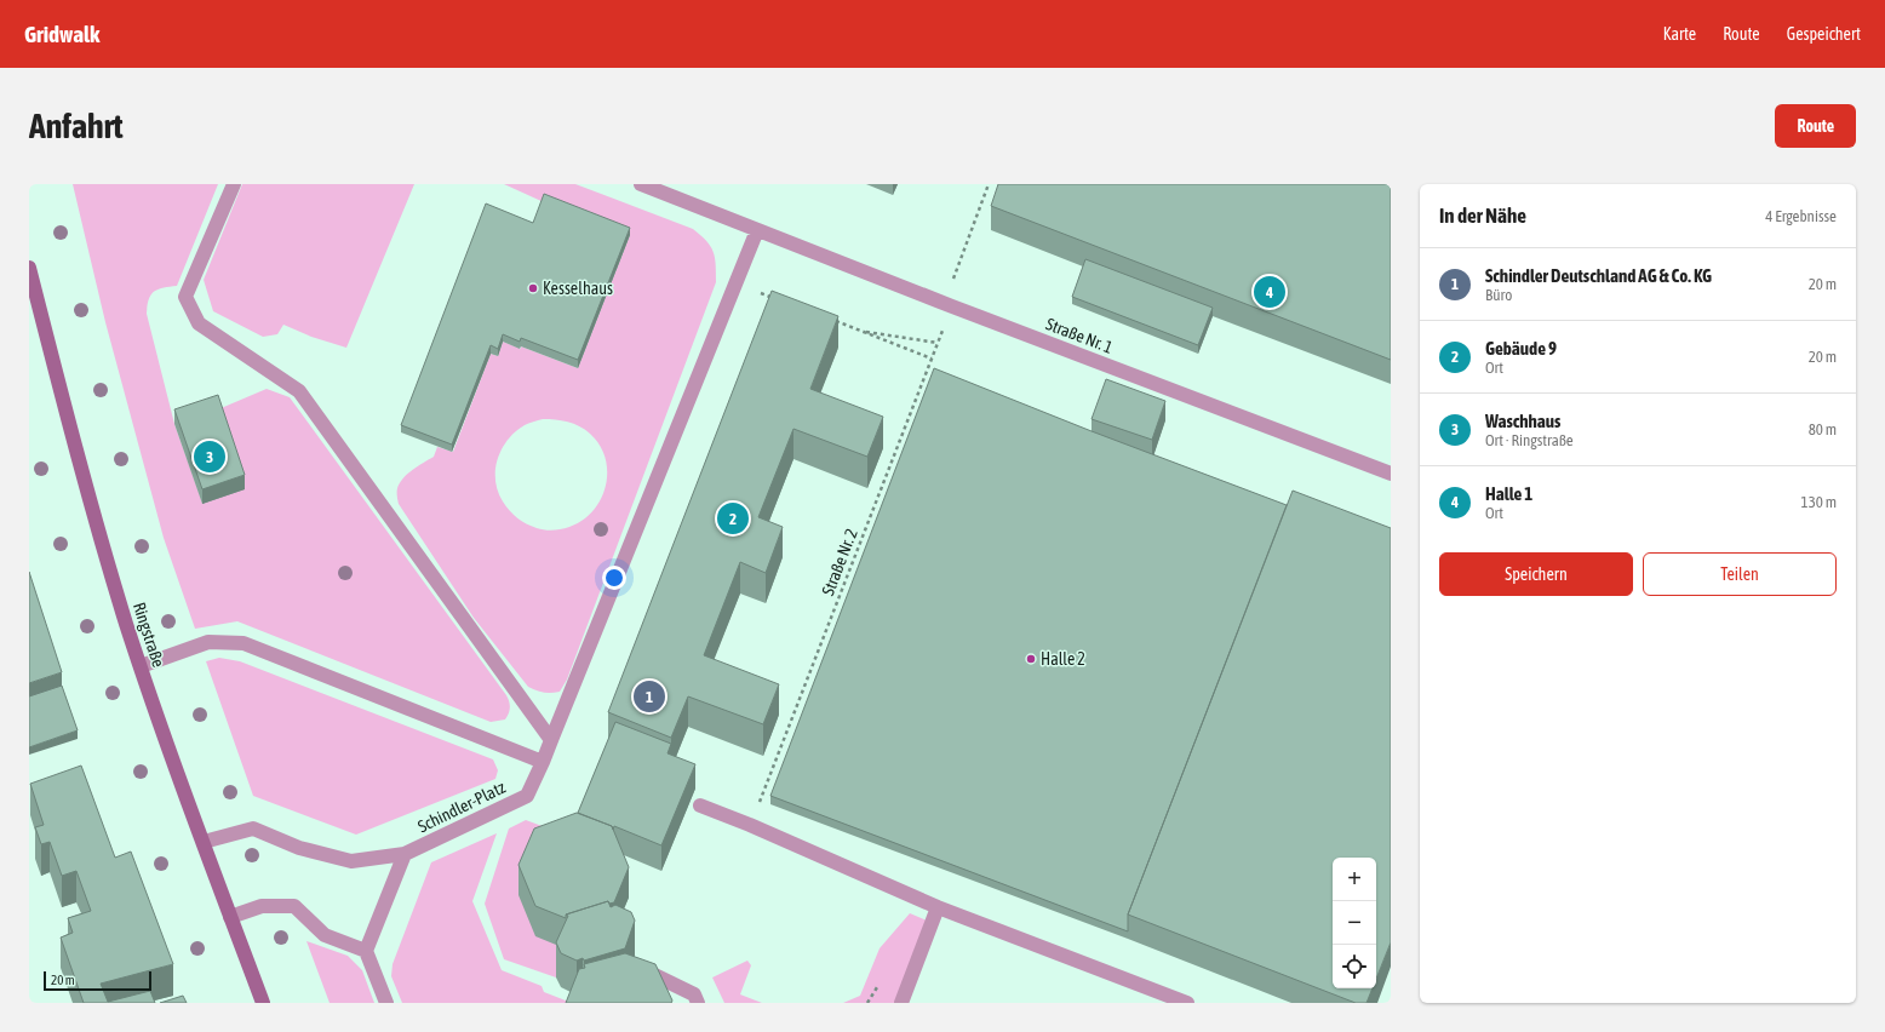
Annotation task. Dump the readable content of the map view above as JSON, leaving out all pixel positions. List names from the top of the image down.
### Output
{
  "streets": {
    "main road": ["Ringstraße"],
    "lane": ["Straße Nr. 1", "Schindler-Platz"],
    "path": ["Straße Nr. 2"]
  },
  "crossings": [
    ["Straße Nr. 1", "Straße Nr. 2"],
    ["Straße Nr. 1", "Schindler-Platz"],
    ["Ringstraße", "Schindler-Platz"]
  ],
  "places": ["Kesselhaus", "Halle 2"],
  "scale_bar": "20 m",
  "page": {
    "header": "Gridwalk",
    "nav": ["Karte", "Route", "Gespeichert"],
    "buttons": [
      "Route",
      ["Speichern", "Teilen"]
    ],
    "title": "Anfahrt",
    "heading": ["In der Nähe", "4 Ergebnisse"],
    "list": [
      {
        "mark": "1",
        "name": "Schindler Deutschland AG & Co. KG",
        "note": "Büro",
        "value": "20 m"
      },
      {
        "mark": "2",
        "name": "Gebäude 9",
        "note": "Ort",
        "value": "20 m"
      },
      {
        "mark": "3",
        "name": "Waschhaus",
        "note": "Ort · Ringstraße",
        "value": "80 m"
      },
      {
        "mark": "4",
        "name": "Halle 1",
        "note": "Ort",
        "value": "130 m"
      }
    ],
    "pins": [
      "4",
      "3",
      "2",
      "1"
    ],
    "map_buttons": ["+", "−"],
    "scale": "20 m"
  }
}
